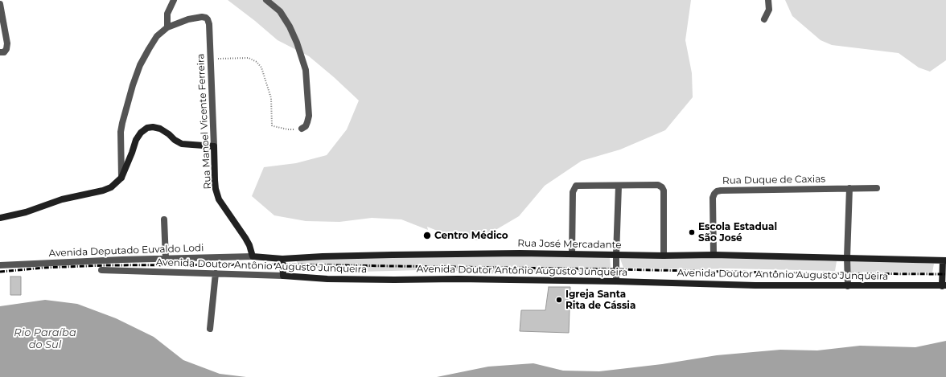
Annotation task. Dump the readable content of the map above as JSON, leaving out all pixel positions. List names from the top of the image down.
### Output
{
  "streets": {
    "street": [
      "Rua Manoel Vicente Ferreira",
      "Rua Duque de Caxias",
      "Rua José Mercadante",
      "Avenida Deputado Euvaldo Lodi",
      "Avenida Doutor Antônio Augusto Junqueira"
    ]
  },
  "crossings": [
    ["Rua Manoel Vicente Ferreira", "Rua José Mercadante"],
    ["Rua Manoel Vicente Ferreira", "Avenida Deputado Euvaldo Lodi"],
    ["Rua Duque de Caxias", "Rua José Mercadante"],
    ["Rua José Mercadante", "Avenida Deputado Euvaldo Lodi"]
  ],
  "water": ["Rio Paraíba do Sul"],
  "places": ["Escola Estadual São José", "Centro Médico", "Igreja Santa Rita de Cássia"]
}
